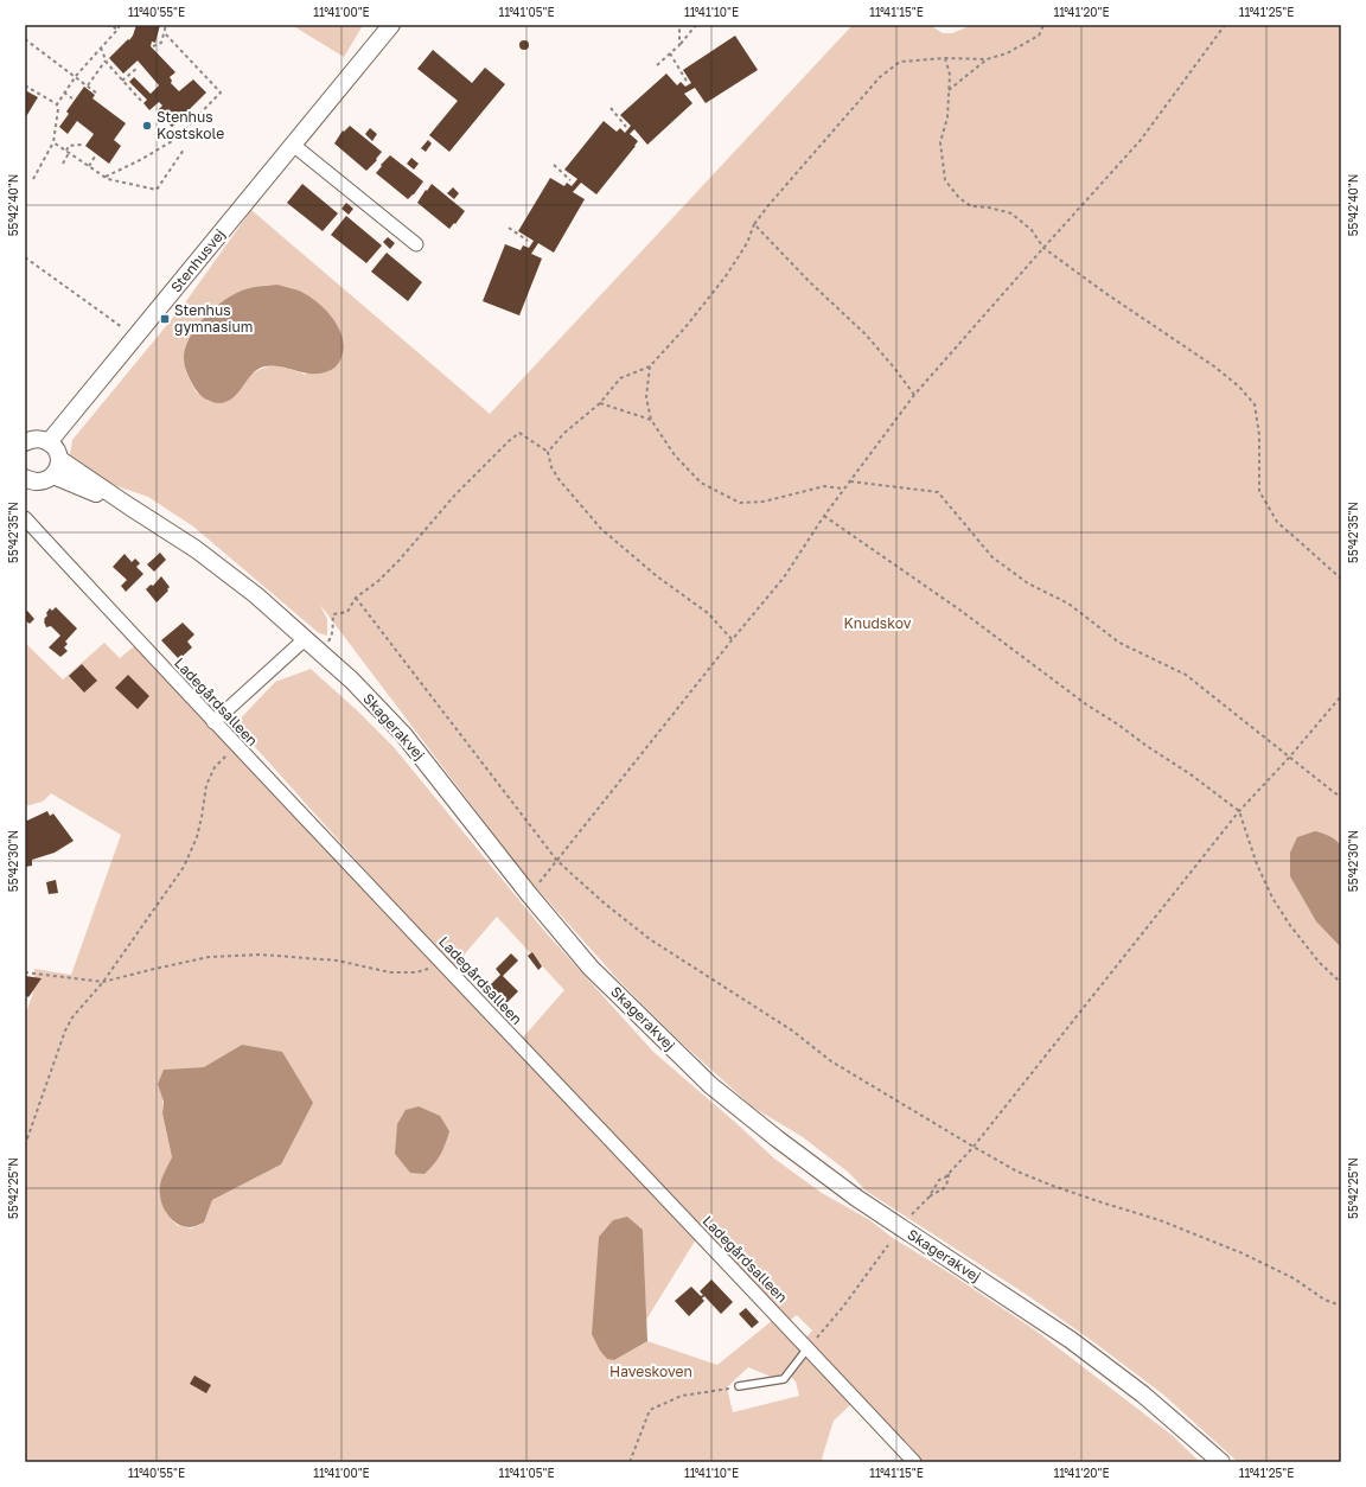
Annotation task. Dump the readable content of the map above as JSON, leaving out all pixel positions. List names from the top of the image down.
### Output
{
  "streets": {
    "street": ["Stenhusvej", "Ladegårdsalleen", "Skagerakvej"]
  },
  "parks": ["Knudskov", "Haveskoven"],
  "places": {
    "other": ["Stenhus Kostskole"],
    "transit": ["Stenhus gymnasium"]
  },
  "coordinates": [
    "11°40'55\"E",
    "11°41'00\"E",
    "11°41'05\"E",
    "11°41'10\"E",
    "11°41'15\"E",
    "11°41'20\"E",
    "11°41'25\"E",
    "55°42'40\"N",
    "55°42'35\"N",
    "55°42'30\"N",
    "55°42'25\"N"
  ]
}
